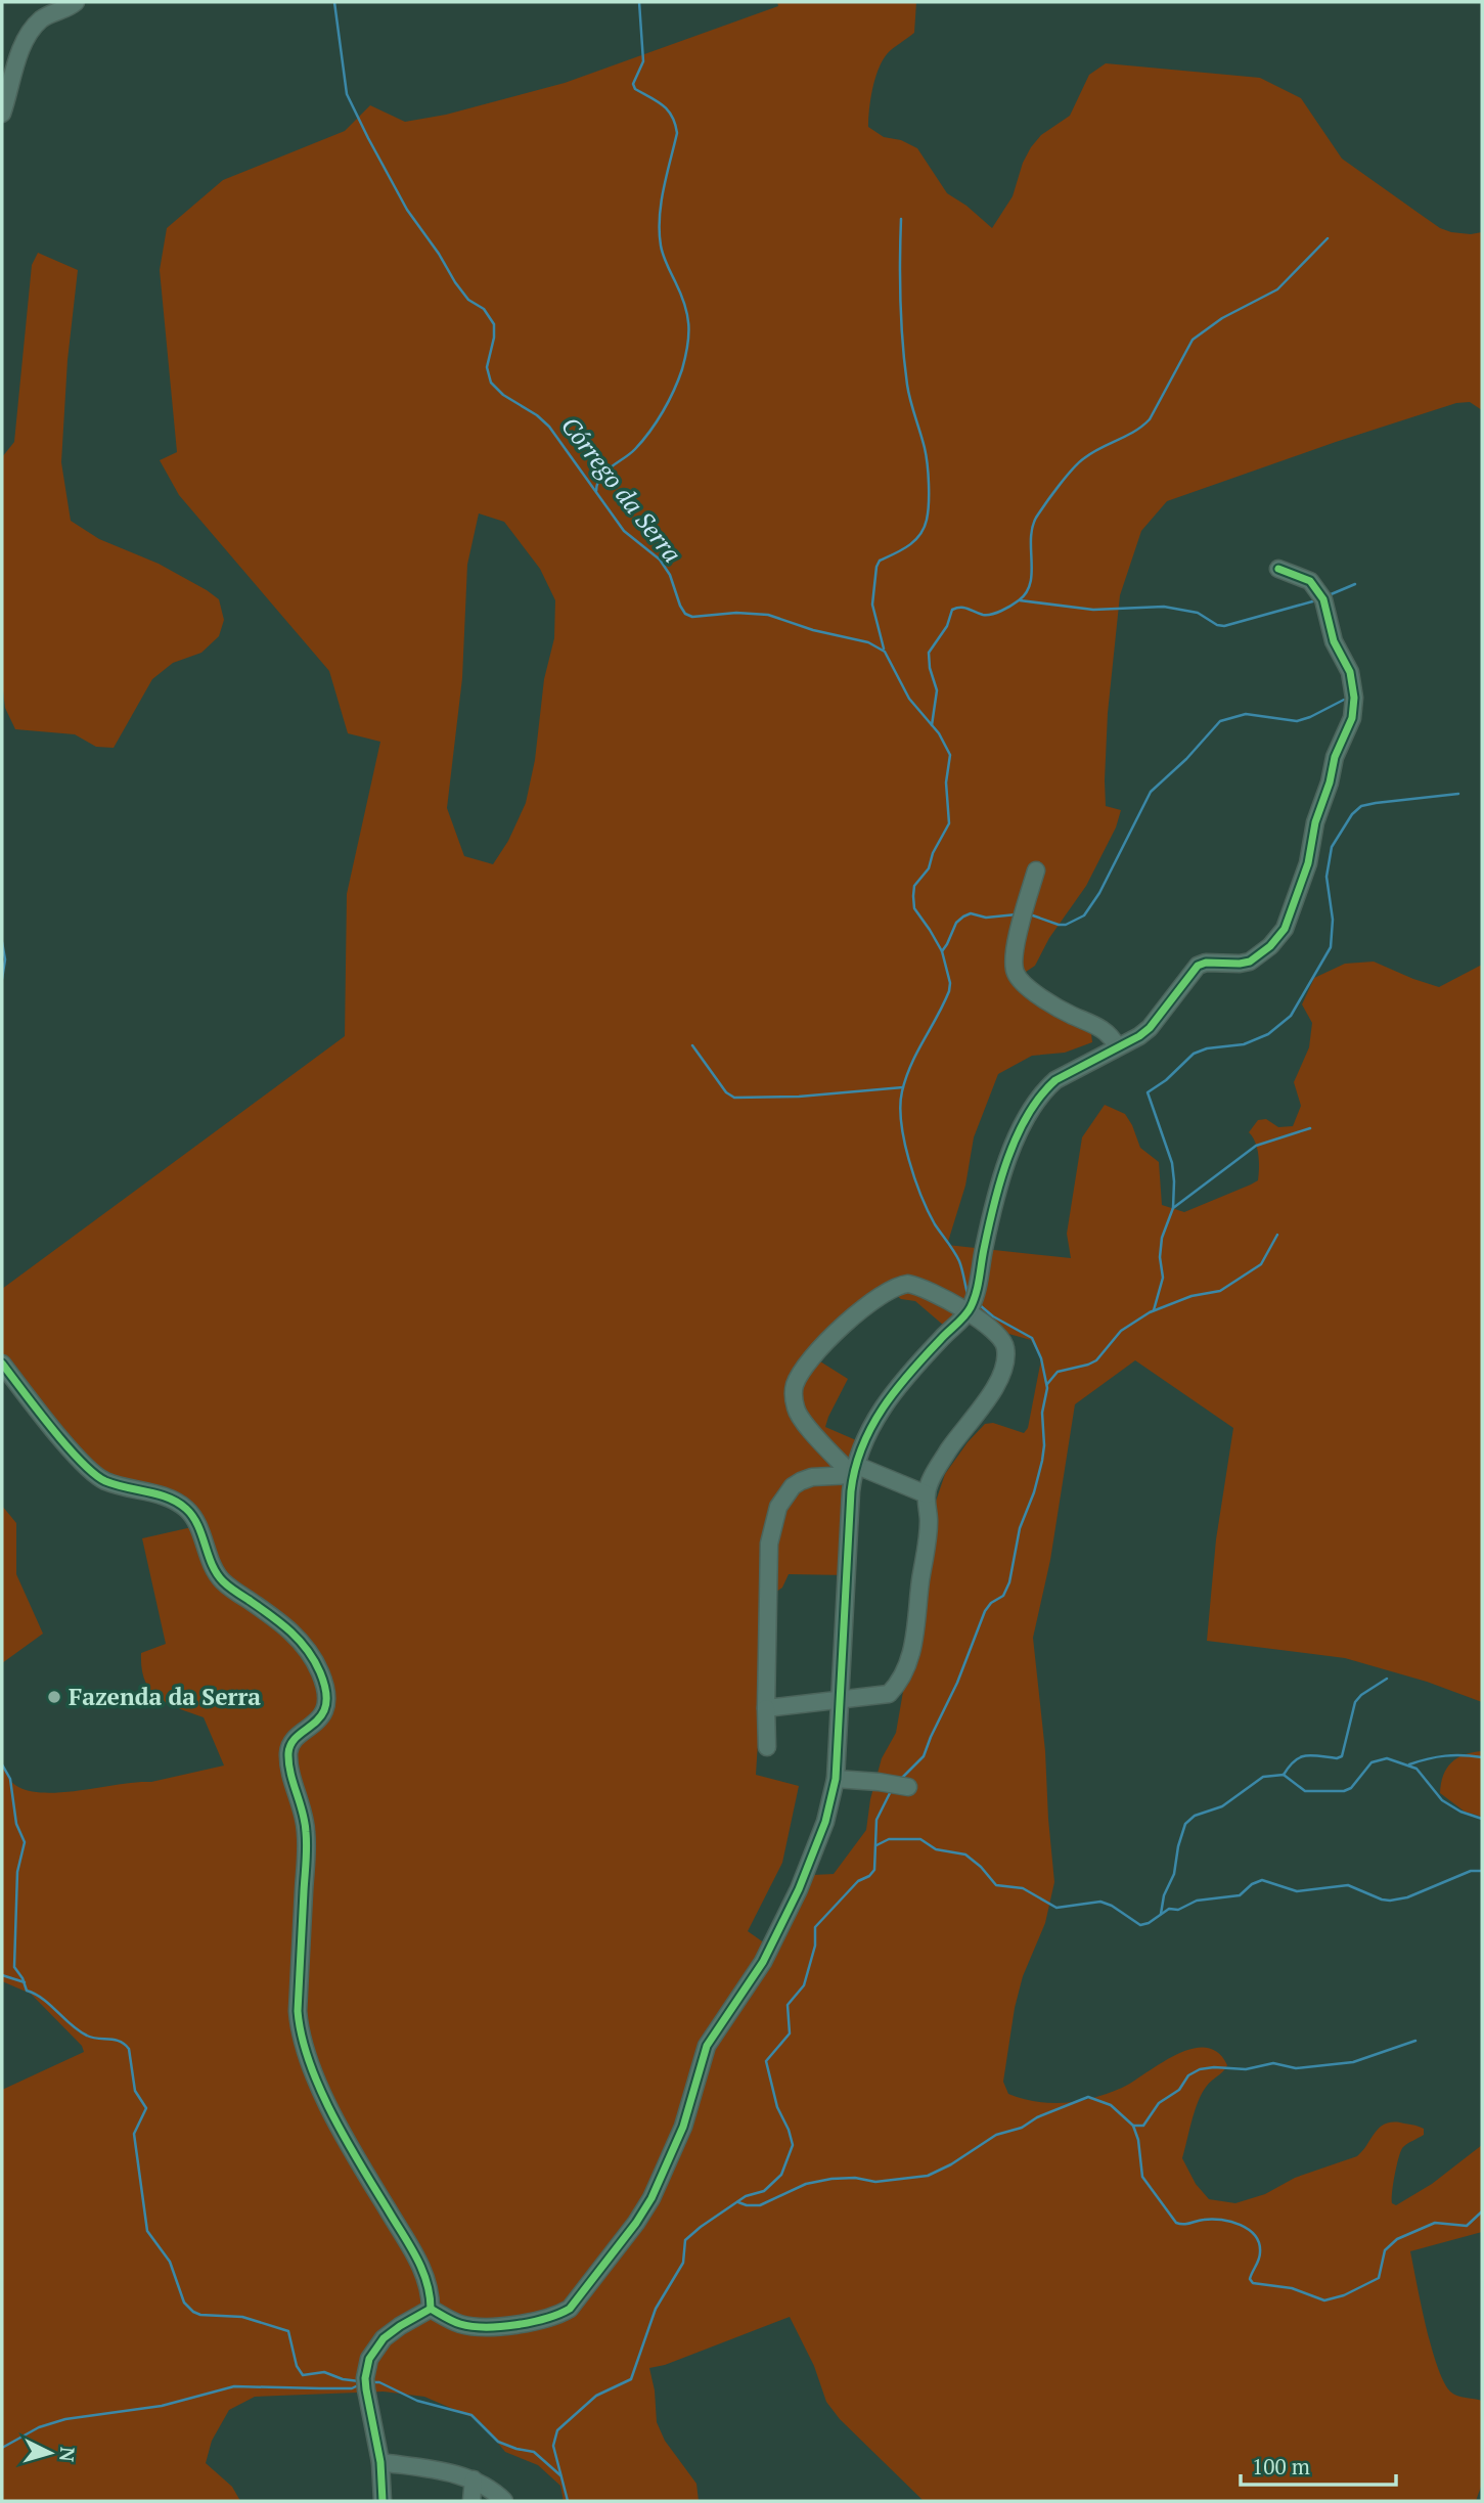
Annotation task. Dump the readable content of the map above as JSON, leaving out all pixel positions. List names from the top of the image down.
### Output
{
  "water": ["Córrego da Serra"],
  "places": ["Fazenda da Serra"],
  "scale_bar": "100 m",
  "north": "right"
}
